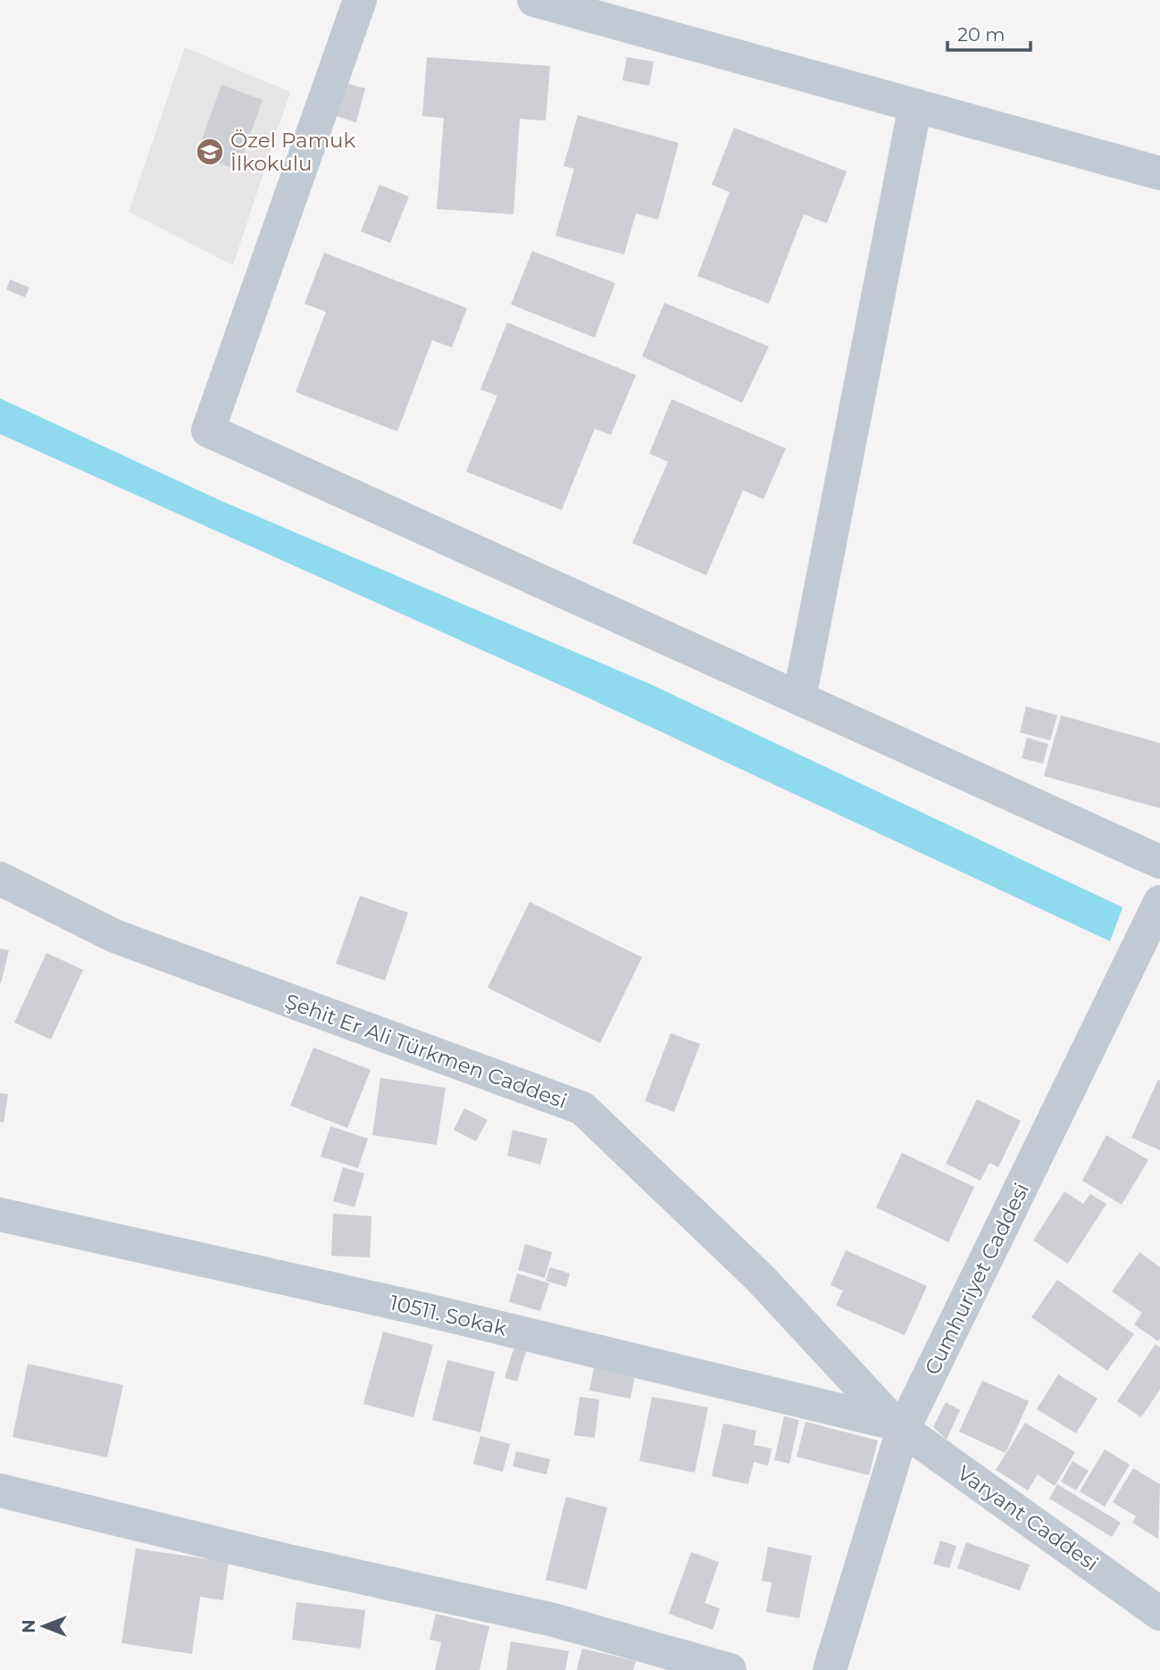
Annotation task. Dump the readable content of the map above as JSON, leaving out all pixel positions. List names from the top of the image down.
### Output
{
  "streets": {
    "street": [
      "Şehit Er Ali Türkmen Caddesi",
      "Cumhuriyet Caddesi",
      "10511. Sokak",
      "Varyant Caddesi"
    ]
  },
  "crossings": [
    ["Şehit Er Ali Türkmen Caddesi", "Cumhuriyet Caddesi"],
    ["Şehit Er Ali Türkmen Caddesi", "10511. Sokak"],
    ["Şehit Er Ali Türkmen Caddesi", "Varyant Caddesi"],
    ["Cumhuriyet Caddesi", "10511. Sokak"],
    ["Cumhuriyet Caddesi", "Varyant Caddesi"],
    ["10511. Sokak", "Varyant Caddesi"]
  ],
  "places": {
    "school or university": ["Özel Pamuk İlkokulu"]
  },
  "scale_bar": "20 m",
  "north": "left"
}
